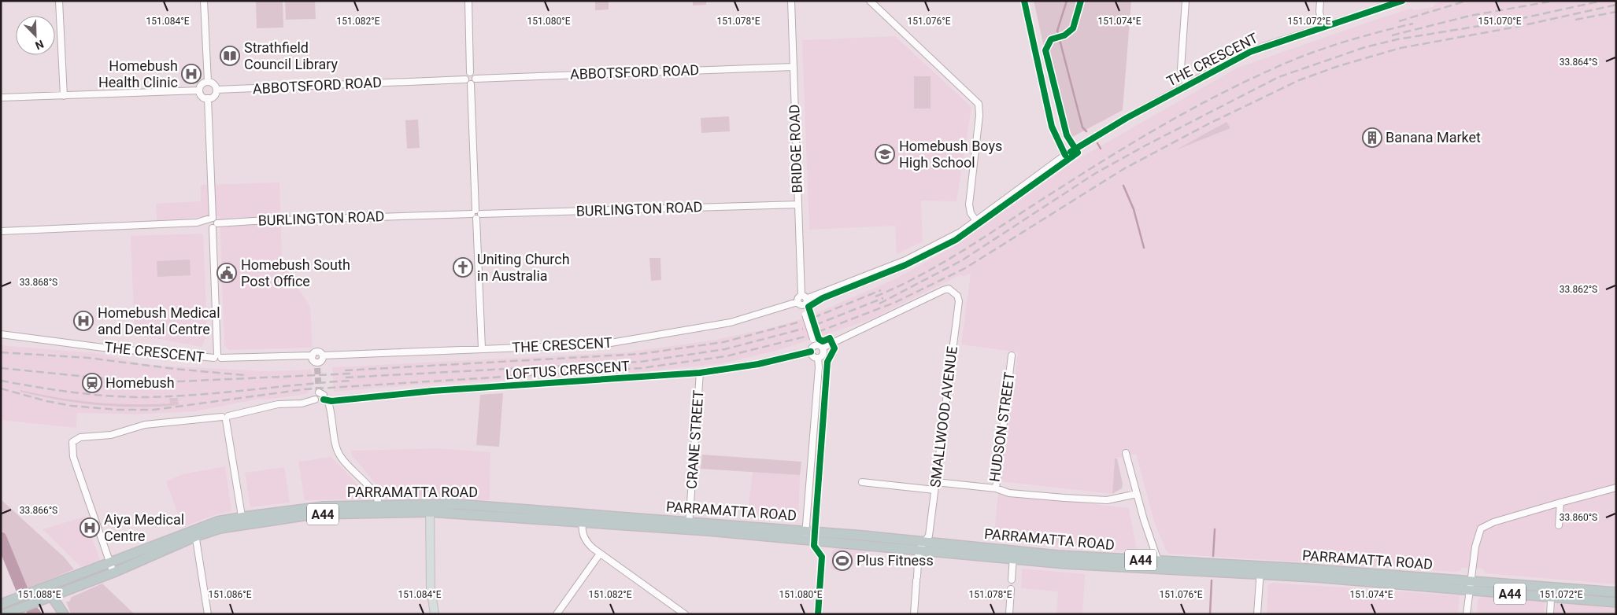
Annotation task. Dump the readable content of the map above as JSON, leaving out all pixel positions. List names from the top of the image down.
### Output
{
  "streets": {
    "highway": ["PARRAMATTA ROAD", "A44"],
    "street": [
      "THE CRESCENT",
      "ABBOTSFORD ROAD",
      "BRIDGE ROAD",
      "BURLINGTON ROAD",
      "LOFTUS CRESCENT",
      "SMALLWOOD AVENUE",
      "HUDSON STREET",
      "CRANE STREET"
    ]
  },
  "crossings": [
    ["THE CRESCENT", "BRIDGE ROAD"],
    ["ABBOTSFORD ROAD", "BRIDGE ROAD"],
    ["BRIDGE ROAD", "BURLINGTON ROAD"],
    ["LOFTUS CRESCENT", "SMALLWOOD AVENUE"],
    ["LOFTUS CRESCENT", "CRANE STREET"],
    ["SMALLWOOD AVENUE", "HUDSON STREET"],
    ["SMALLWOOD AVENUE", "PARRAMATTA ROAD"],
    ["CRANE STREET", "PARRAMATTA ROAD"]
  ],
  "places": {
    "library": ["Strathfield Council Library"],
    "hospital": ["Homebush Health Clinic", "Homebush Medical and Dental Centre", "Aiya Medical Centre"],
    "building": ["Banana Market"],
    "school or university": ["Homebush Boys High School"],
    "church": ["Uniting Church in Australia"],
    "public building": ["Homebush South Post Office"],
    "station": ["Homebush"],
    "sports": ["Plus Fitness"]
  },
  "north": "bottom right",
  "coordinates": [
    "151.084°E",
    "151.082°E",
    "151.080°E",
    "151.078°E",
    "151.076°E",
    "151.074°E",
    "151.072°E",
    "151.070°E",
    "33.864°S",
    "33.868°S",
    "33.862°S",
    "33.866°S",
    "33.860°S",
    "151.088°E",
    "151.086°E"
  ]
}
